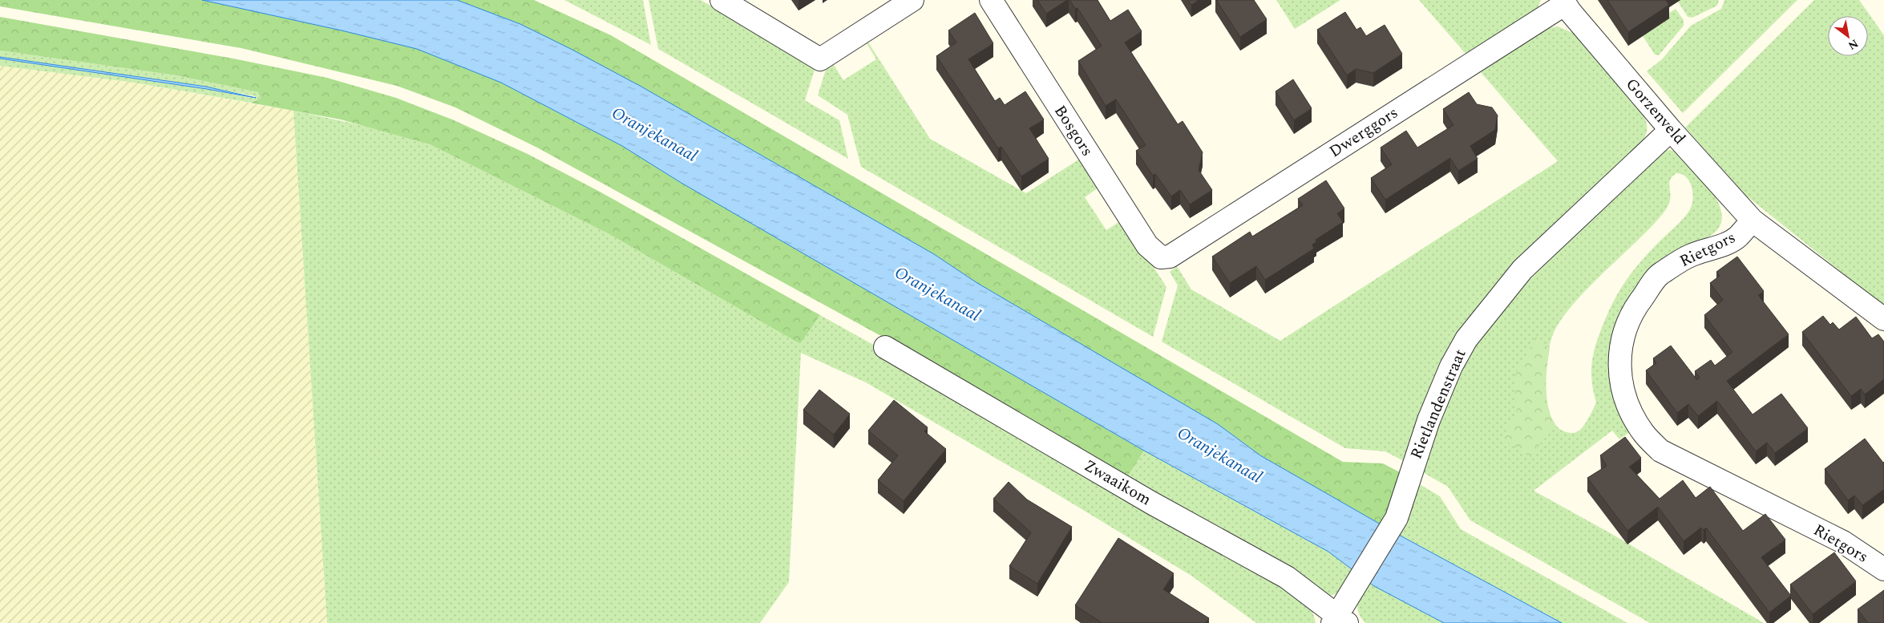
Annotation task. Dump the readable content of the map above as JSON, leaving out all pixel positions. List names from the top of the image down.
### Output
{
  "streets": {
    "street": [
      "Gorzenveld",
      "Bosgors",
      "Dwerggors",
      "Rietgors",
      "Rietlandenstraat",
      "Zwaaikom"
    ]
  },
  "crossings": [
    ["Gorzenveld", "Dwerggors"],
    ["Gorzenveld", "Rietgors"],
    ["Gorzenveld", "Rietlandenstraat"],
    ["Bosgors", "Dwerggors"],
    ["Rietlandenstraat", "Zwaaikom"]
  ],
  "water": ["Oranjekanaal"],
  "north": "bottom right"
}
